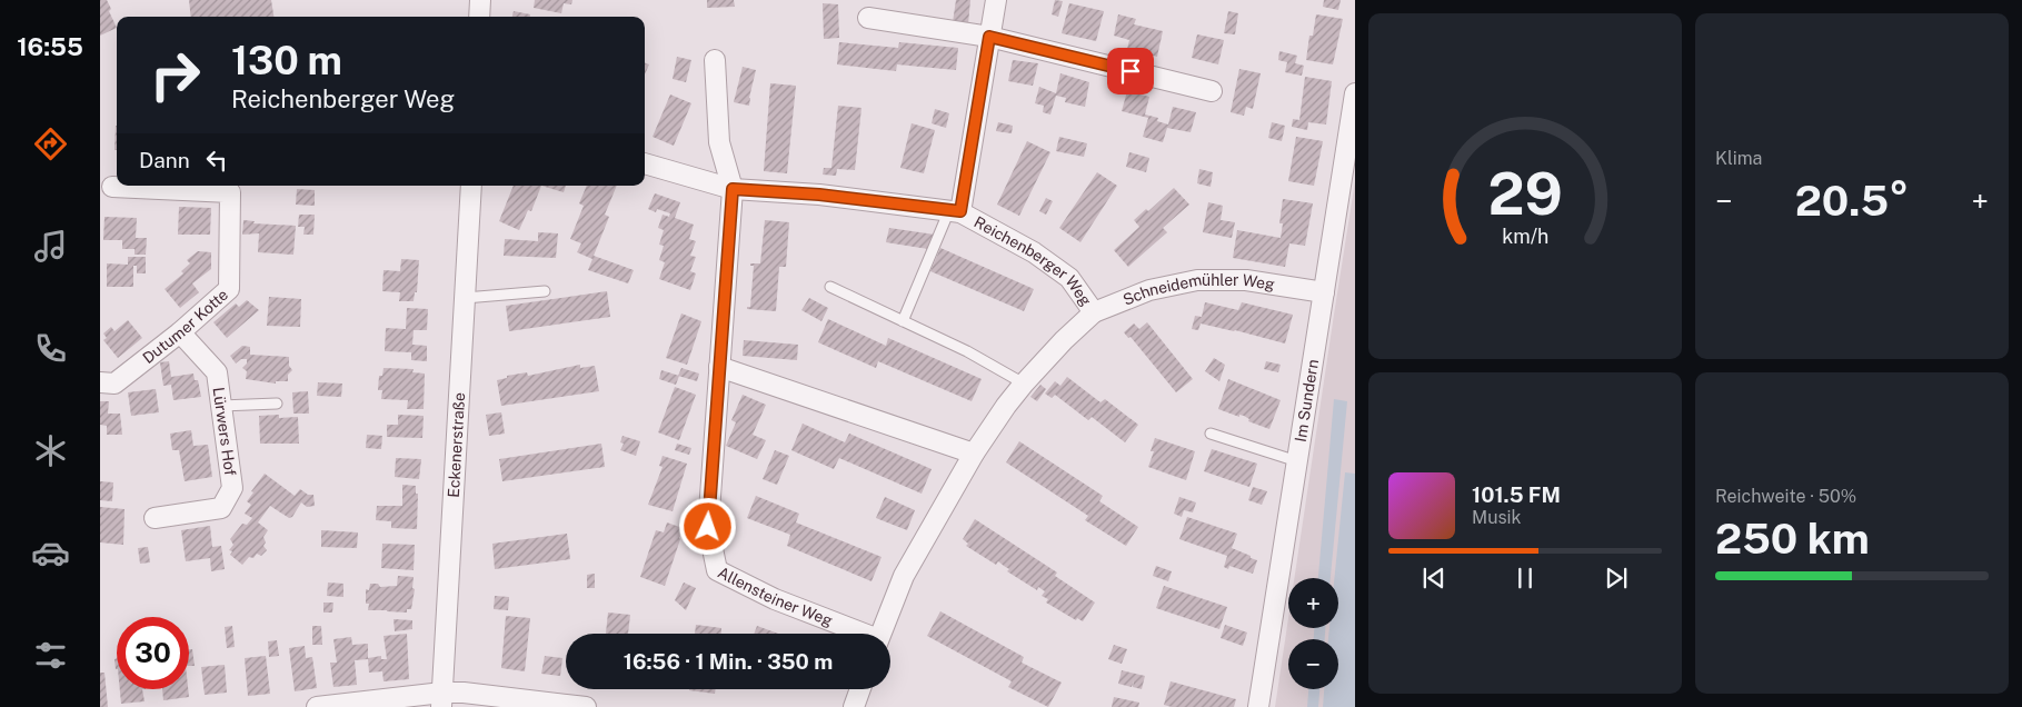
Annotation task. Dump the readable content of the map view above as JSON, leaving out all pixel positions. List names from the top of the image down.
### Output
{
  "streets": {
    "street": [
      "Reichenberger Weg",
      "Schneidemühler Weg",
      "Dutumer Kotte",
      "Im Sundern",
      "Lürwers Hof",
      "Eckenerstraße",
      "Allensteiner Weg"
    ]
  },
  "crossings": [
    ["Reichenberger Weg", "Schneidemühler Weg"],
    ["Reichenberger Weg", "Allensteiner Weg"],
    ["Schneidemühler Weg", "Im Sundern"],
    ["Dutumer Kotte", "Lürwers Hof"]
  ],
  "page": {
    "tabs": "16:55",
    "tile": [
      "Klima",
      ["Reichweite · 50%", "250 km"]
    ],
    "turn": ["130 m", "Reichenberger Weg"],
    "then": "Dann",
    "heat": ["−", "20.5°", "+"],
    "song": ["101.5 FM", "Musik"],
    "map_buttons": ["+", "−"],
    "limit": "30",
    "trip": "16:56 · 1 Min. · 350 m",
    "gauge": ["29", "km/h"]
  }
}
